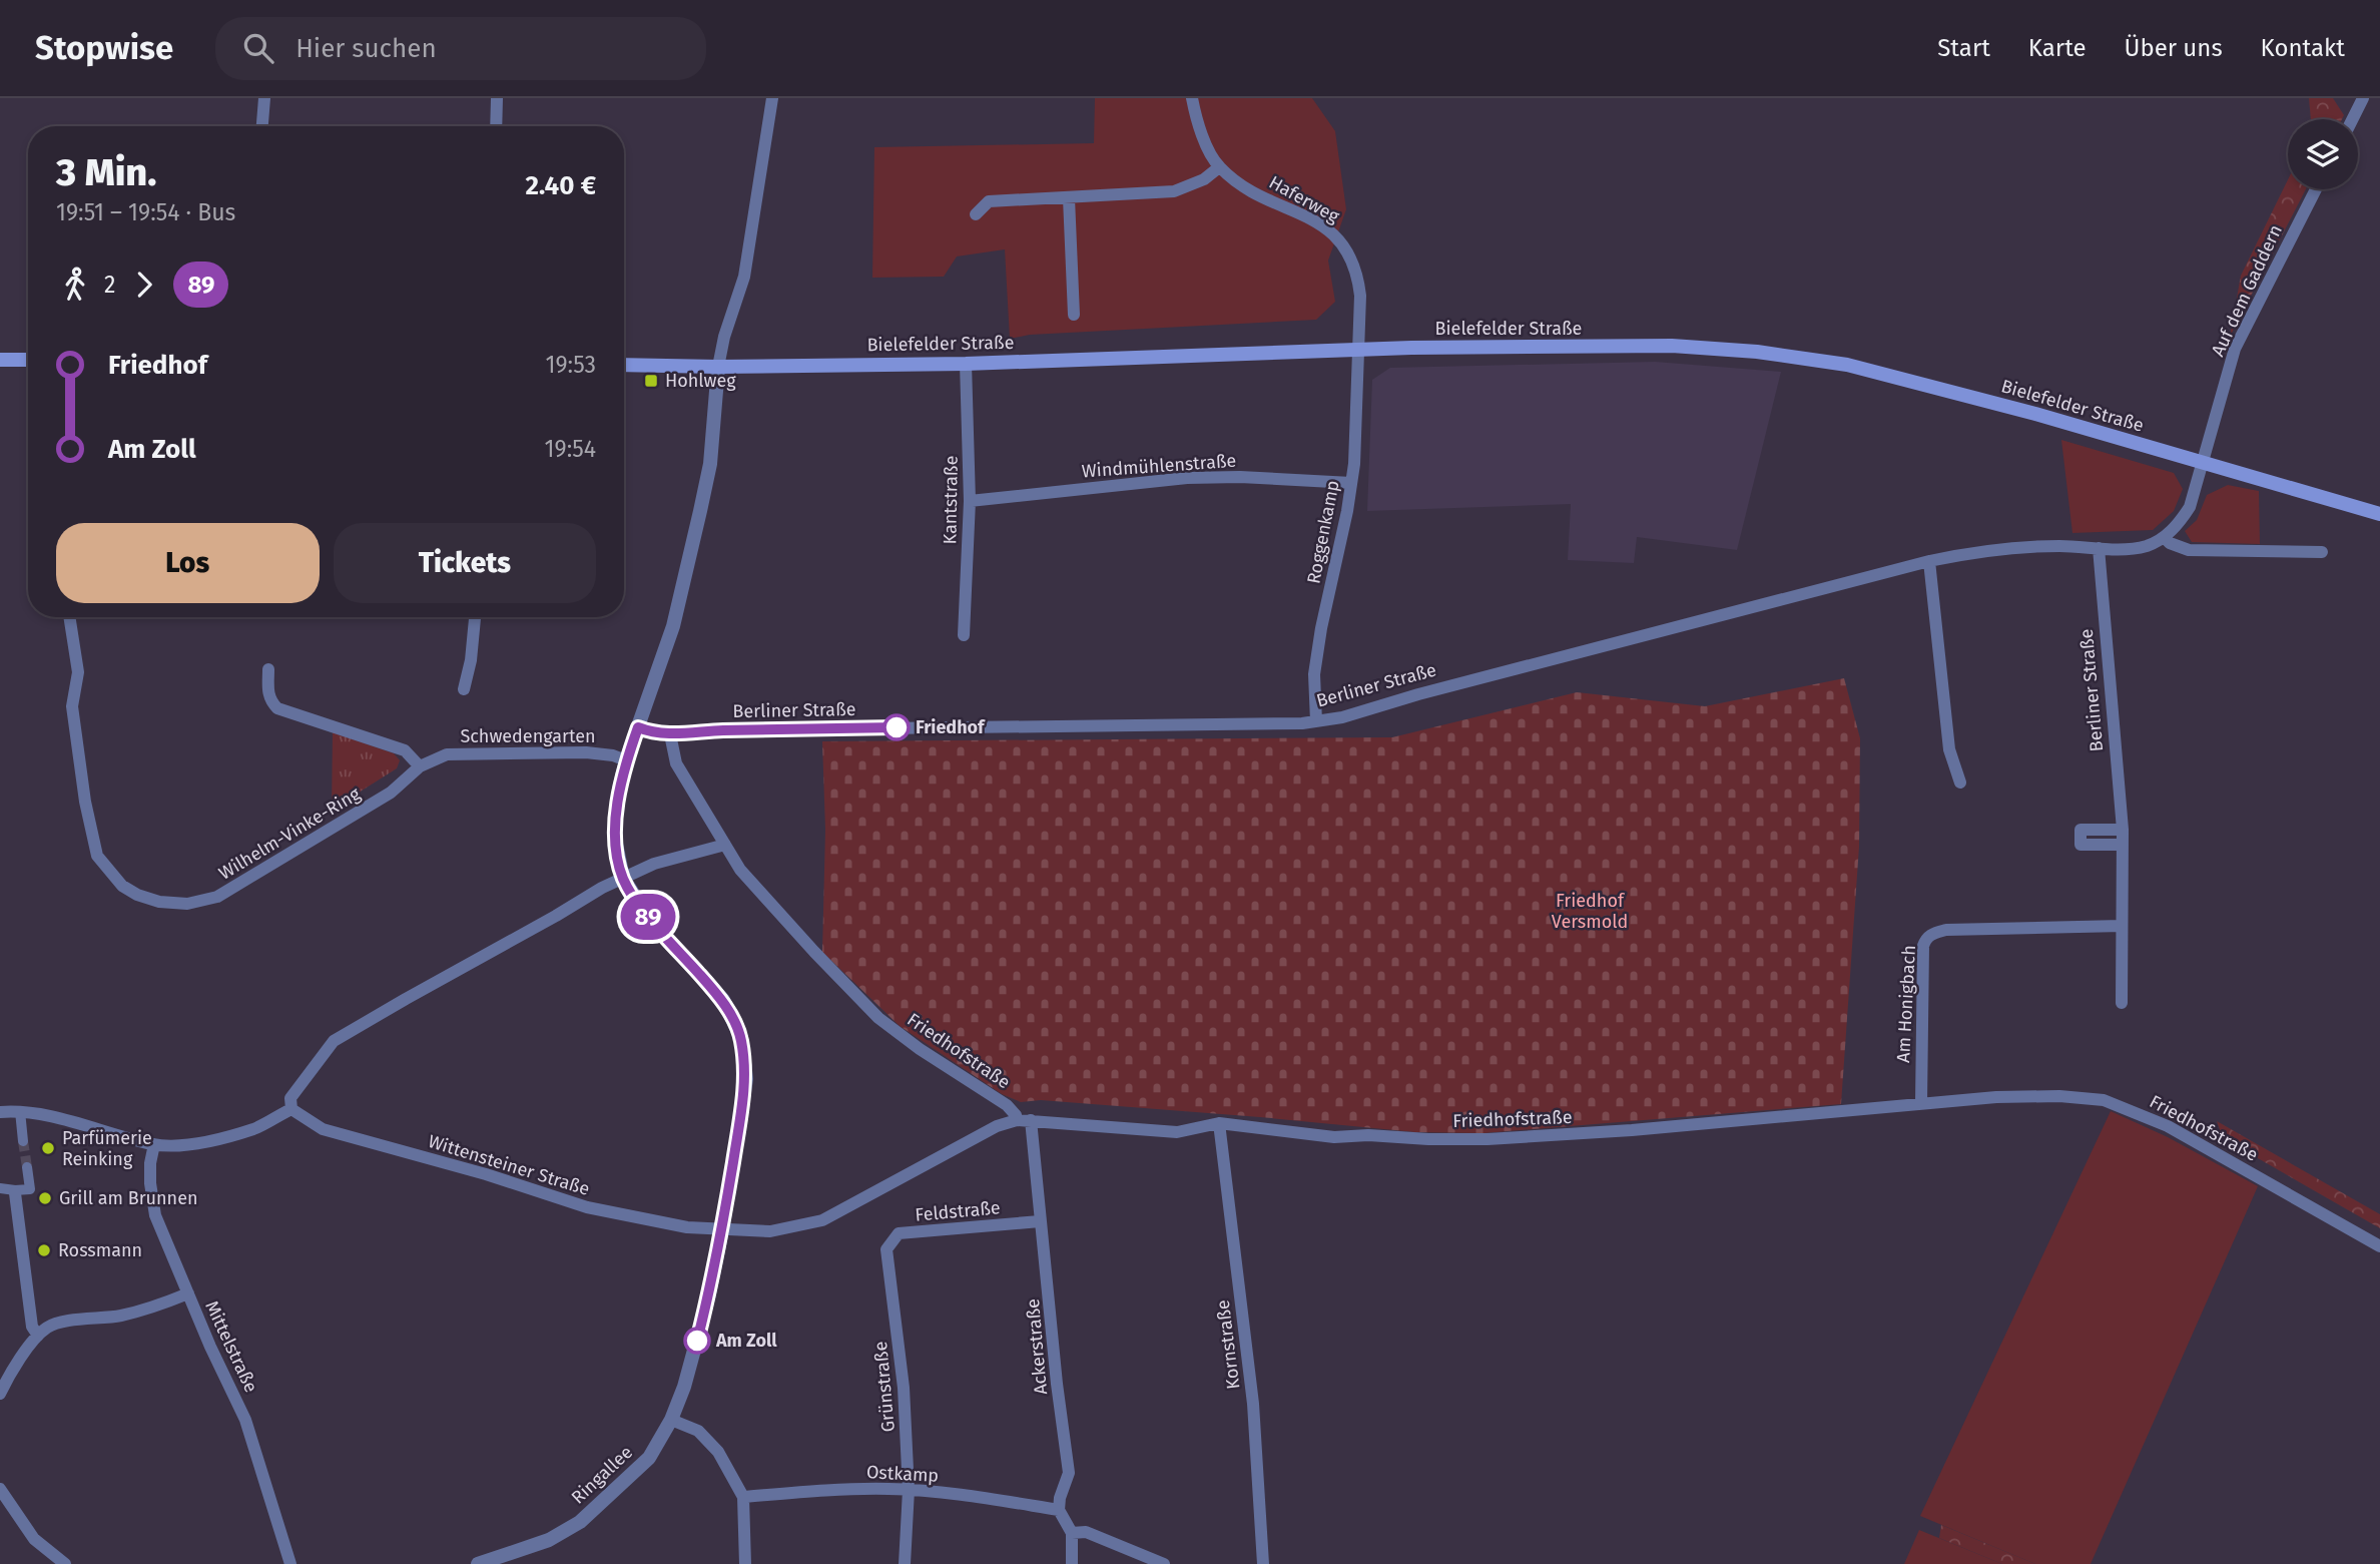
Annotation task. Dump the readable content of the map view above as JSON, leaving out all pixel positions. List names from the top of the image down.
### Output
{
  "streets": {
    "main road": ["Bielefelder Straße"],
    "street": [
      "Haferweg",
      "Auf dem Gaddern",
      "Windmühlenstraße",
      "Kantstraße",
      "Roggenkamp",
      "Berliner Straße",
      "Schwedengarten",
      "Wilhelm-Vinke-Ring",
      "Am Honigbach",
      "Friedhofstraße",
      "Wittensteiner Straße",
      "Feldstraße",
      "Kornstraße",
      "Mittelstraße",
      "Ackerstraße",
      "Grünstraße",
      "Ostkamp",
      "Ringallee"
    ]
  },
  "crossings": [
    ["Haferweg", "Bielefelder Straße"],
    ["Haferweg", "Roggenkamp"],
    ["Auf dem Gaddern", "Bielefelder Straße"],
    ["Auf dem Gaddern", "Berliner Straße"],
    ["Bielefelder Straße", "Kantstraße"],
    ["Bielefelder Straße", "Roggenkamp"],
    ["Bielefelder Straße", "Berliner Straße"],
    ["Windmühlenstraße", "Kantstraße"],
    ["Windmühlenstraße", "Roggenkamp"],
    ["Roggenkamp", "Berliner Straße"],
    ["Berliner Straße", "Am Honigbach"],
    ["Berliner Straße", "Friedhofstraße"],
    ["Schwedengarten", "Wilhelm-Vinke-Ring"],
    ["Am Honigbach", "Friedhofstraße"],
    ["Friedhofstraße", "Kornstraße"],
    ["Friedhofstraße", "Ackerstraße"],
    ["Wittensteiner Straße", "Ringallee"],
    ["Feldstraße", "Ackerstraße"],
    ["Feldstraße", "Grünstraße"],
    ["Ackerstraße", "Ostkamp"],
    ["Grünstraße", "Ostkamp"]
  ],
  "parks": ["Friedhof Versmold"],
  "places": {
    "transit": ["Hohlweg"],
    "other": [
      "Friedhof",
      "Parfümerie Reinking",
      "Grill am Brunnen",
      "Rossmann",
      "Am Zoll"
    ]
  },
  "lines": ["bus line 89"],
  "page": {
    "header": "Stopwise",
    "search": "Hier suchen",
    "nav": [
      "Start",
      "Karte",
      "Über uns",
      "Kontakt"
    ],
    "on_map": "89",
    "heading": ["3 Min.", "19:51 – 19:54 · Bus", "2.40 €"],
    "legs": ["2", "89"],
    "list": [
      {
        "name": "Friedhof",
        "value": "19:53"
      },
      {
        "name": "Am Zoll",
        "value": "19:54"
      }
    ],
    "buttons": ["Los", "Tickets"]
  }
}
